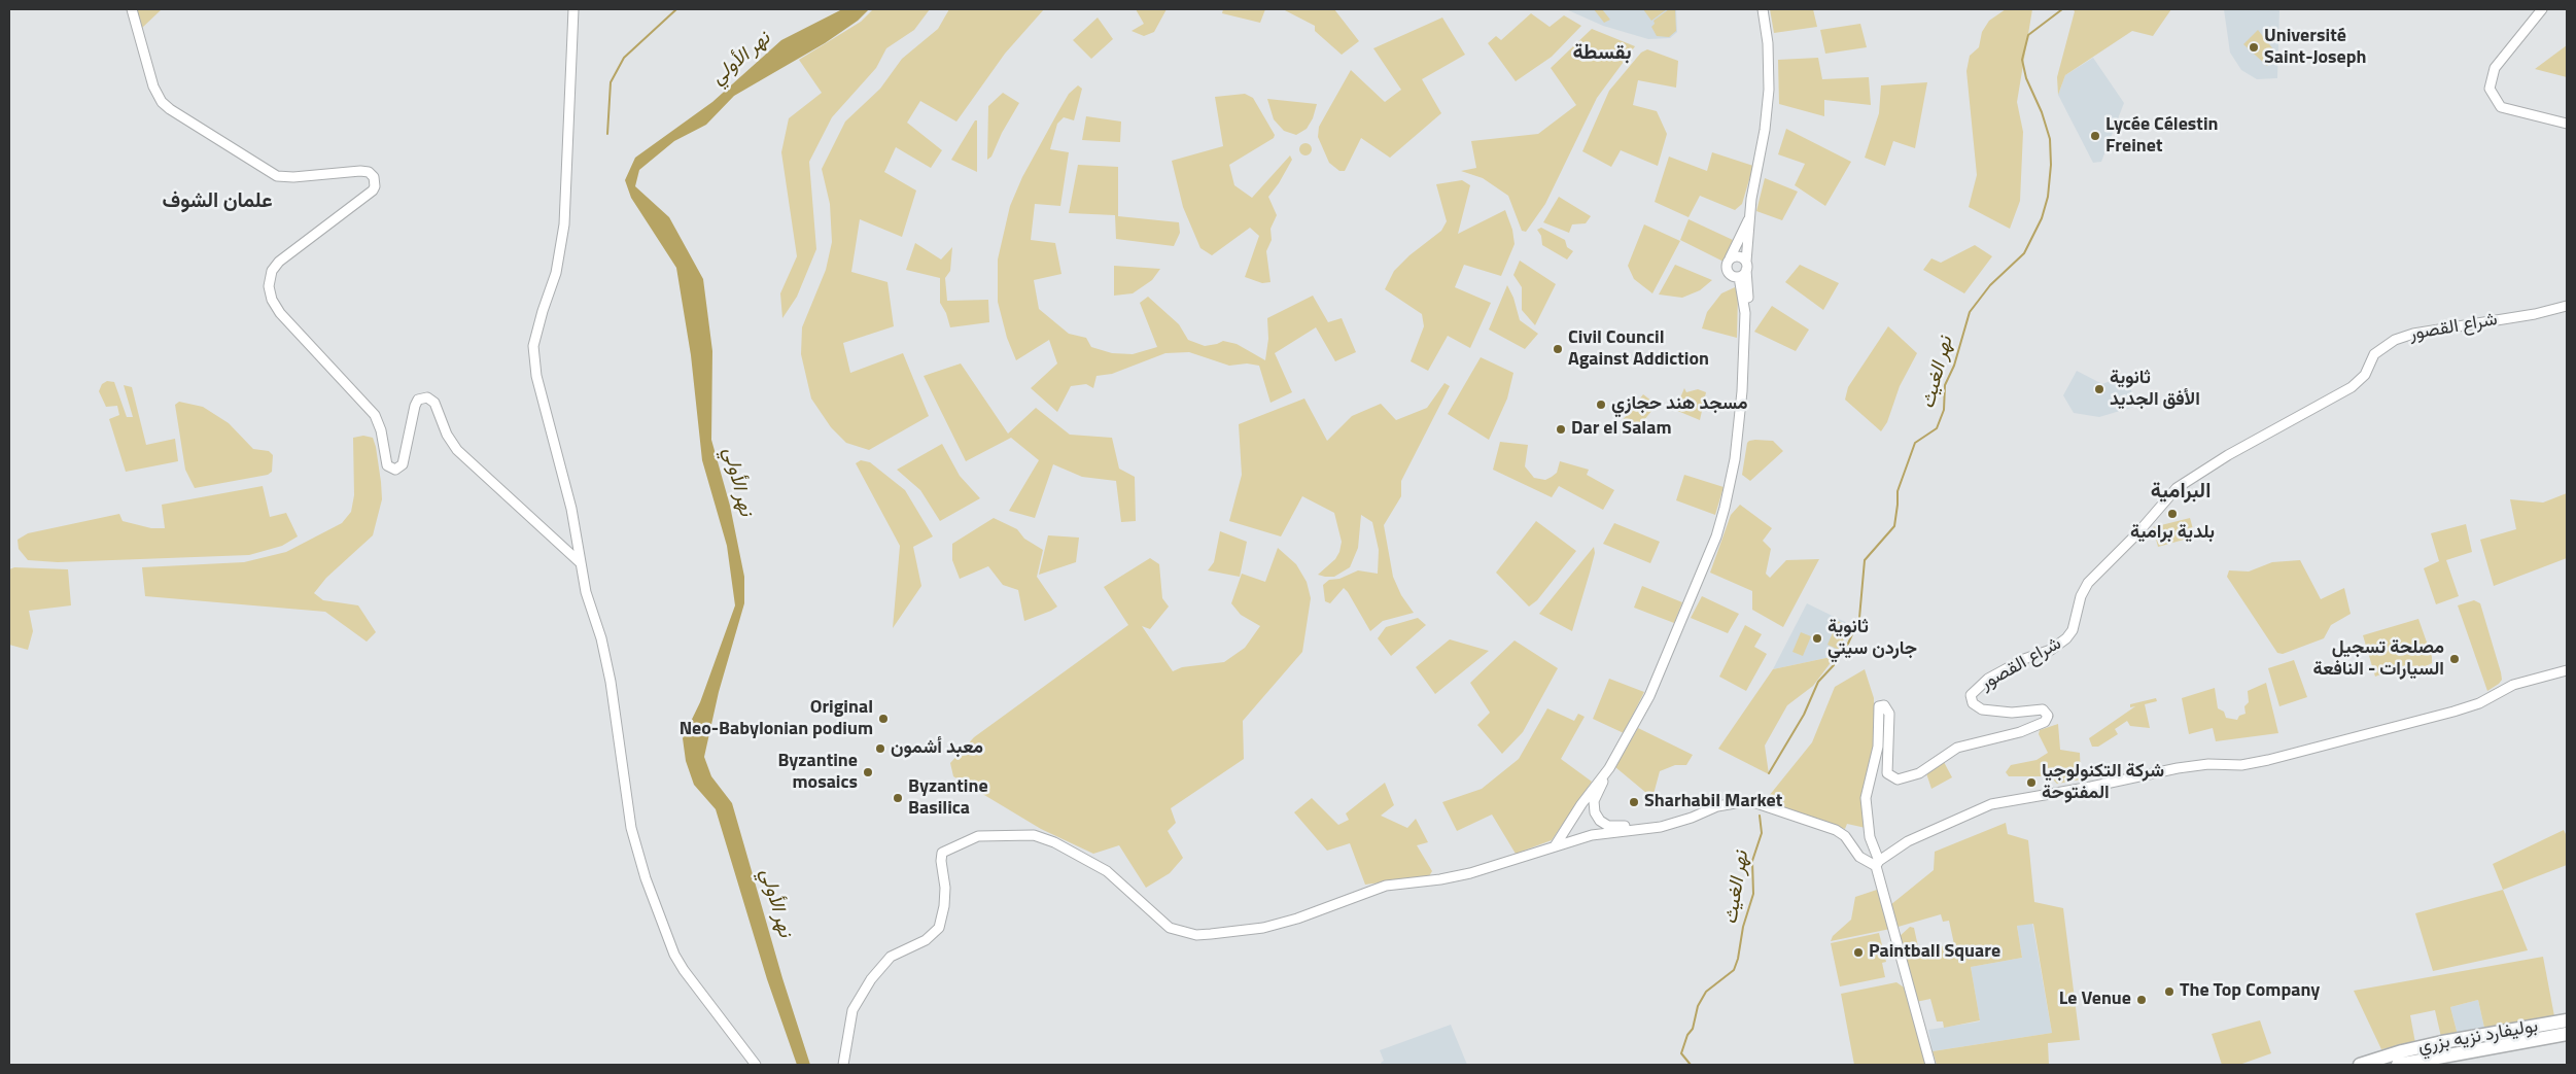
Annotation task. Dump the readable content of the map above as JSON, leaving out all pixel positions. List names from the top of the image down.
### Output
{
  "streets": {
    "highway": ["بوليفارد نزيه بزري"],
    "street": ["شراع القصور"]
  },
  "districts": ["بقسطة", "علمان الشوف", "البرامية"],
  "water": ["نهر الأولي", "نهر الغيث"],
  "places": [
    "Université Saint-Joseph",
    "Lycée Célestin Freinet",
    "Civil Council Against Addiction",
    "ثانوية الأفق الجديد",
    "مسجد هند حجازي",
    "Dar el Salam",
    "بلدية برامية",
    "ثانوية جاردن سيتي",
    "مصلحة تسجيل السيارات - النافعة",
    "Original Neo-Babylonian podium",
    "معبد أشمون",
    "Byzantine mosaics",
    "شركة التكنولوجيا المفتوحة",
    "Byzantine Basilica",
    "Sharhabil Market",
    "Paintball Square",
    "The Top Company",
    "Le Venue"
  ]
}
